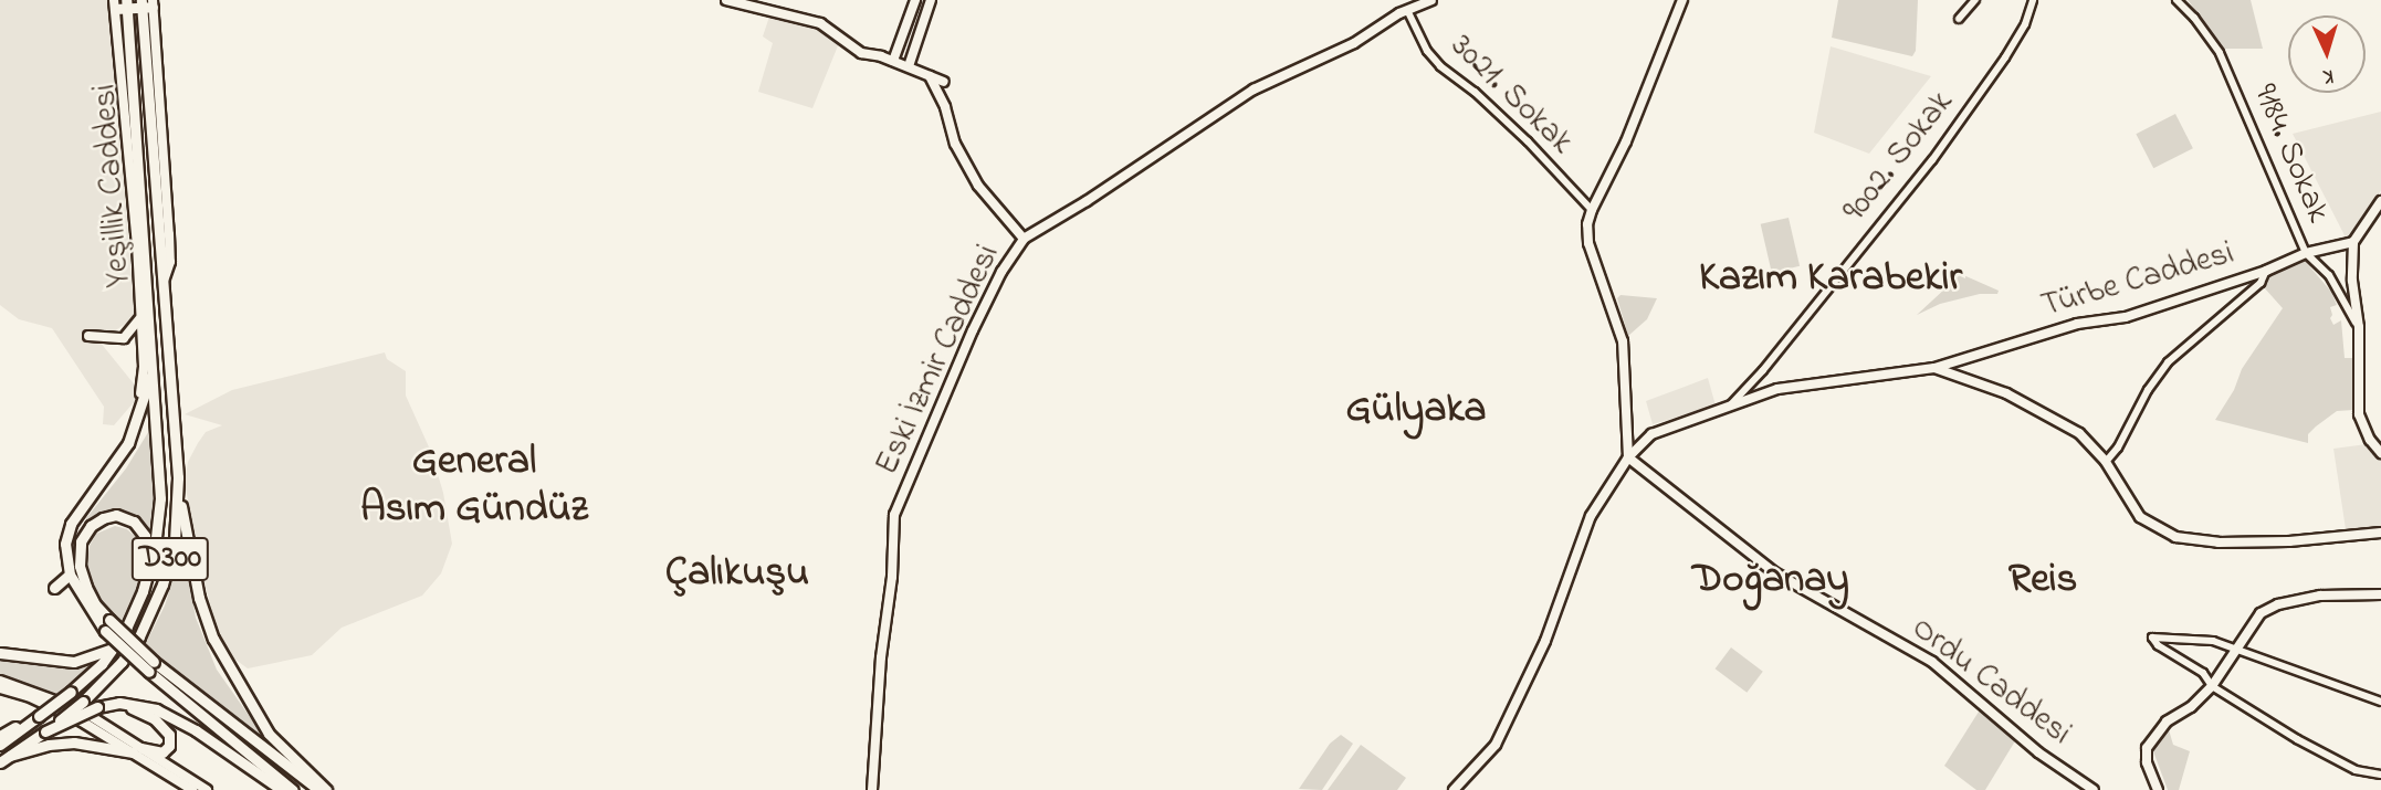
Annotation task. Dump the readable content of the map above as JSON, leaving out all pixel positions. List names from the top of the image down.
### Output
{
  "streets": {
    "highway": ["Yeşillik Caddesi", "D300"],
    "main road": ["Türbe Caddesi", "Eski İzmir Caddesi", "Ordu Caddesi"],
    "street": ["3021. Sokak", "9184. Sokak", "9002. Sokak"]
  },
  "crossings": [
    ["3021. Sokak", "Eski İzmir Caddesi"],
    ["9184. Sokak", "Türbe Caddesi"],
    ["9002. Sokak", "Türbe Caddesi"],
    ["Yeşillik Caddesi", "D300"],
    ["Türbe Caddesi", "Ordu Caddesi"]
  ],
  "districts": [
    "Kazım Karabekir",
    "Gülyaka",
    "General Asım Gündüz",
    "Çalıkuşu",
    "Doğanay",
    "Reis"
  ],
  "north": "bottom"
}
